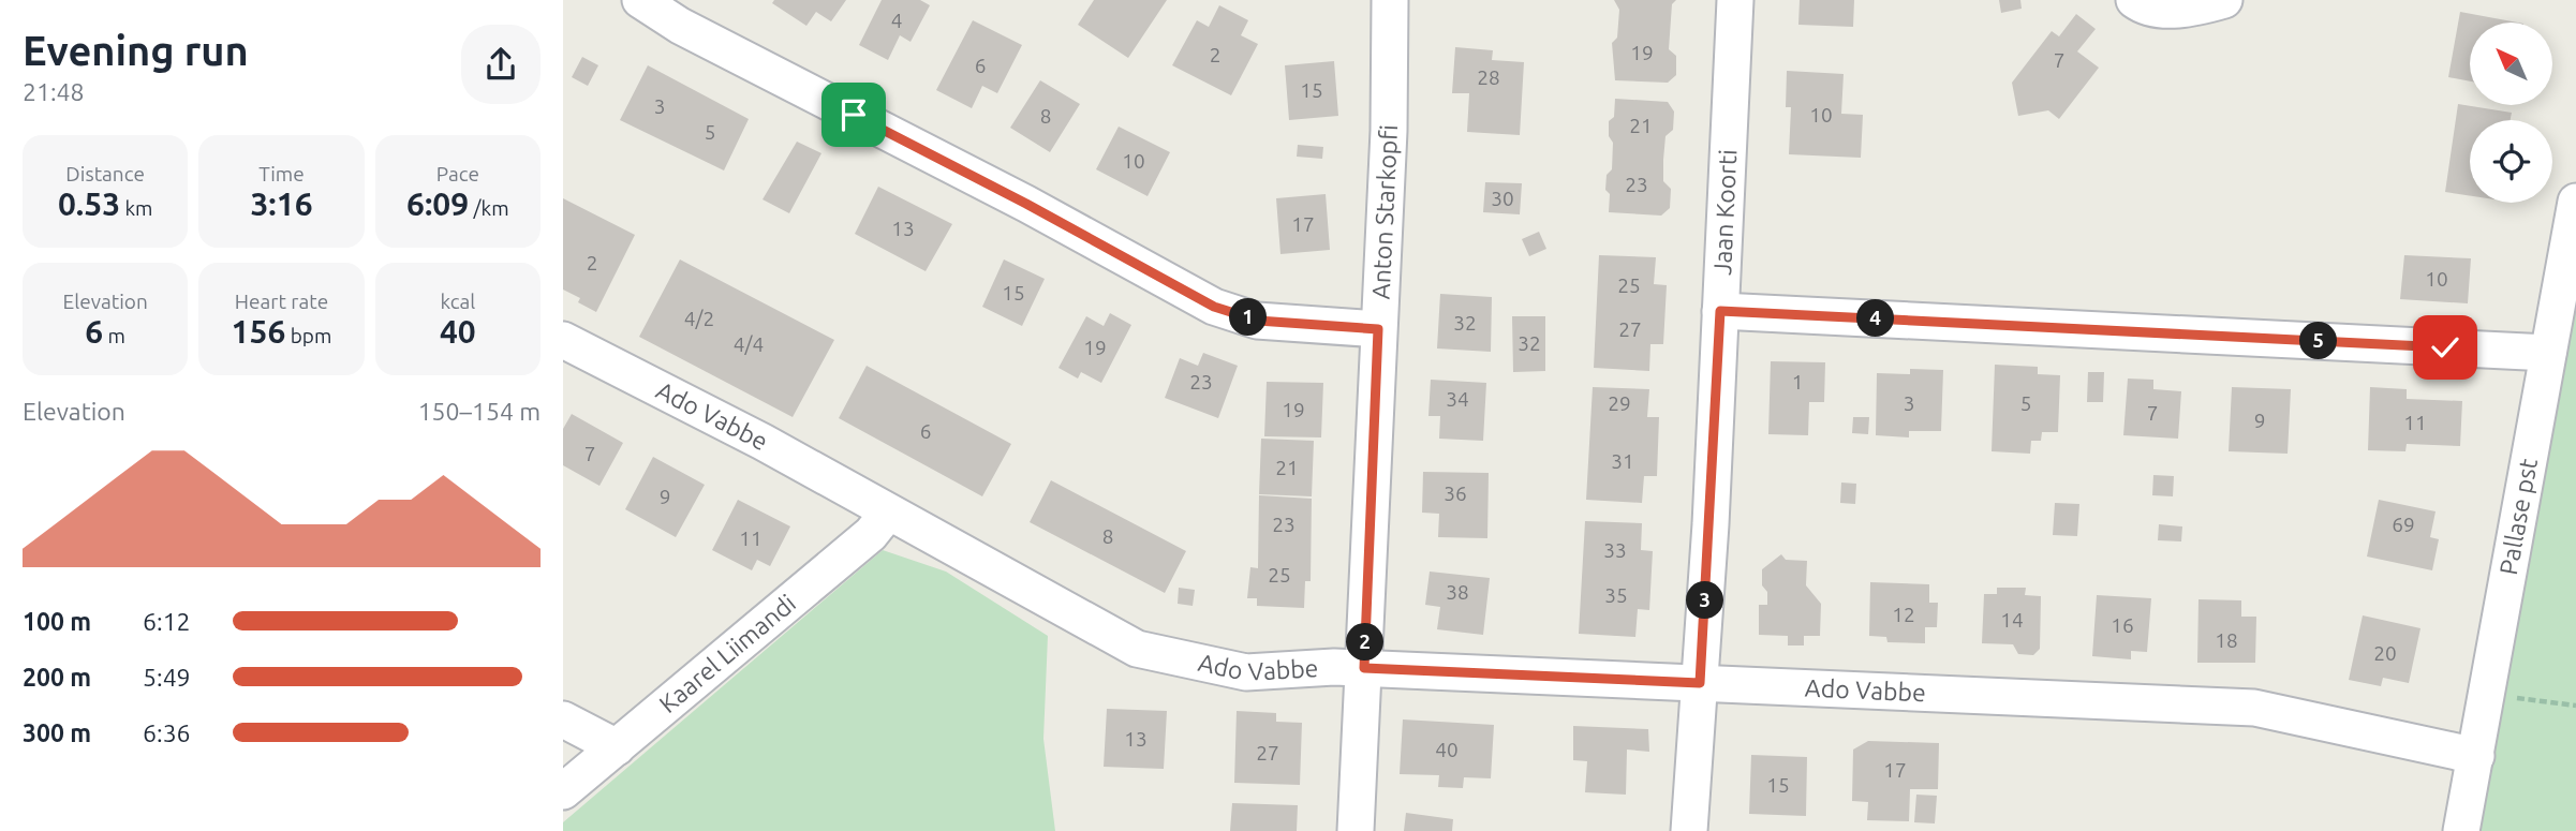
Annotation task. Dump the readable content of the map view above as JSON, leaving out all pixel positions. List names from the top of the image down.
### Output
{
  "streets": {
    "street": [
      "Anton Starkopfi",
      "Jaan Koorti",
      "Ado Vabbe",
      "Pallase pst",
      "Kaarel Liimandi"
    ]
  },
  "crossings": [
    ["Anton Starkopfi", "Ado Vabbe"],
    ["Jaan Koorti", "Ado Vabbe"],
    ["Ado Vabbe", "Pallase pst"],
    ["Ado Vabbe", "Kaarel Liimandi"]
  ],
  "house_numbers": [
    "4",
    "19",
    "2",
    "7",
    "6",
    "28",
    "15",
    "3",
    "10",
    "8",
    "21",
    "5",
    "10",
    "23",
    "30",
    "17",
    "13",
    "2",
    "10",
    "25",
    "15",
    "4/2",
    "32",
    "27",
    "32",
    "4/4",
    "19",
    "23",
    "1",
    "34",
    "29",
    "3",
    "5",
    "19",
    "7",
    "9",
    "11",
    "6",
    "7",
    "31",
    "21",
    "36",
    "9",
    "23",
    "69",
    "8",
    "11",
    "33",
    "25",
    "38",
    "35",
    "12",
    "14",
    "16",
    "18",
    "20",
    "13",
    "40",
    "27",
    "17",
    "15"
  ],
  "north": "top left",
  "page": {
    "heading": ["Evening run", "21:48"],
    "stats": [
      ["Distance", "0.53 km"],
      ["Time", "3:16"],
      ["Pace", "6:09 /km"],
      ["Elevation", "6 m"],
      ["Heart rate", "156 bpm"],
      ["kcal", "40"]
    ],
    "pins": [
      "1",
      "4",
      "5",
      "3",
      "2"
    ],
    "chart": ["Elevation", "150–154 m"],
    "list": [
      {
        "name": "100 m",
        "note": "6:12"
      },
      {
        "name": "200 m",
        "note": "5:49"
      },
      {
        "name": "300 m",
        "note": "6:36"
      }
    ]
  }
}
